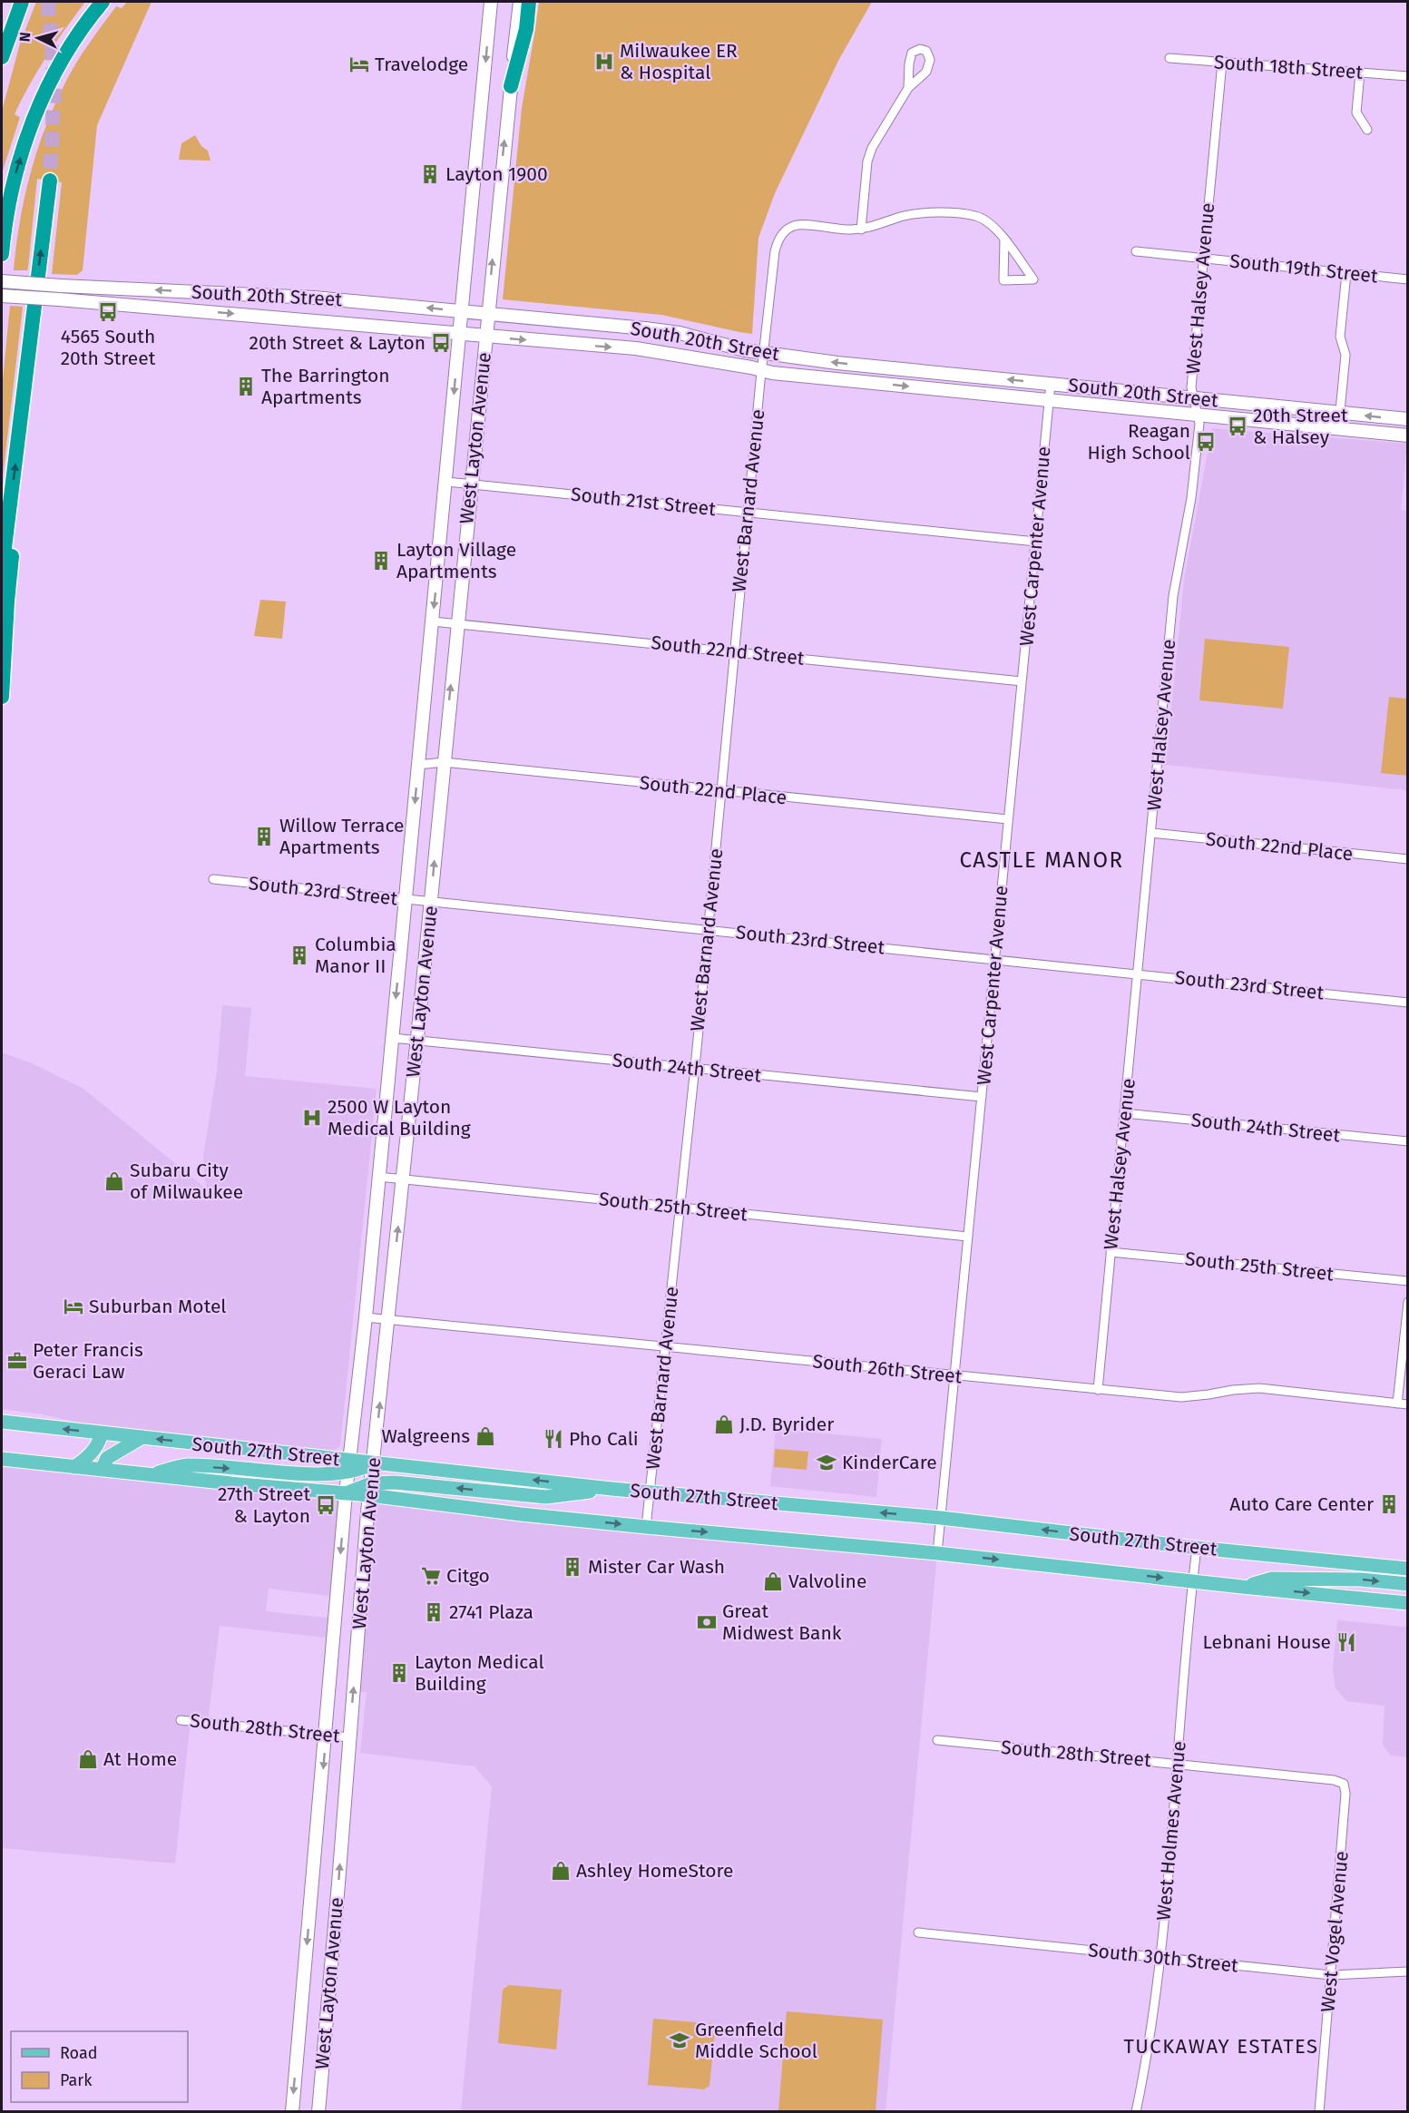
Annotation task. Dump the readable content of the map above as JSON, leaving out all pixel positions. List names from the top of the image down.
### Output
{
  "streets": {
    "main road": ["South 20th Street", "West Layton Avenue", "South 27th Street"],
    "street": [
      "South 18th Street",
      "South 19th Street",
      "West Halsey Avenue",
      "West Barnard Avenue",
      "South 21st Street",
      "West Carpenter Avenue",
      "South 22nd Street",
      "South 22nd Place",
      "South 23rd Street",
      "South 24th Street",
      "South 25th Street",
      "South 26th Street",
      "South 28th Street",
      "West Holmes Avenue",
      "West Vogel Avenue",
      "South 30th Street"
    ]
  },
  "crossings": [
    ["South 18th Street", "West Halsey Avenue"],
    ["South 19th Street", "West Halsey Avenue"],
    ["West Halsey Avenue", "South 20th Street"],
    ["West Halsey Avenue", "South 22nd Place"],
    ["West Halsey Avenue", "South 23rd Street"],
    ["West Halsey Avenue", "South 24th Street"],
    ["West Halsey Avenue", "South 25th Street"],
    ["West Halsey Avenue", "South 26th Street"],
    ["South 20th Street", "West Layton Avenue"],
    ["South 20th Street", "West Barnard Avenue"],
    ["South 20th Street", "West Carpenter Avenue"],
    ["West Layton Avenue", "South 21st Street"],
    ["West Layton Avenue", "South 22nd Street"],
    ["West Layton Avenue", "South 22nd Place"],
    ["West Layton Avenue", "South 23rd Street"],
    ["West Layton Avenue", "South 24th Street"],
    ["West Layton Avenue", "South 25th Street"],
    ["West Layton Avenue", "South 26th Street"],
    ["West Layton Avenue", "South 27th Street"],
    ["West Layton Avenue", "South 28th Street"],
    ["West Barnard Avenue", "South 21st Street"],
    ["West Barnard Avenue", "South 22nd Street"],
    ["West Barnard Avenue", "South 22nd Place"],
    ["West Barnard Avenue", "South 23rd Street"],
    ["West Barnard Avenue", "South 24th Street"],
    ["West Barnard Avenue", "South 25th Street"],
    ["West Barnard Avenue", "South 26th Street"],
    ["West Barnard Avenue", "South 27th Street"],
    ["South 21st Street", "West Carpenter Avenue"],
    ["West Carpenter Avenue", "South 22nd Street"],
    ["West Carpenter Avenue", "South 22nd Place"],
    ["West Carpenter Avenue", "South 23rd Street"],
    ["West Carpenter Avenue", "South 24th Street"],
    ["West Carpenter Avenue", "South 25th Street"],
    ["West Carpenter Avenue", "South 26th Street"],
    ["West Carpenter Avenue", "South 27th Street"],
    ["South 27th Street", "West Holmes Avenue"],
    ["South 28th Street", "West Holmes Avenue"],
    ["South 28th Street", "West Vogel Avenue"],
    ["West Holmes Avenue", "South 30th Street"],
    ["West Vogel Avenue", "South 30th Street"]
  ],
  "districts": ["CASTLE MANOR", "TUCKAWAY ESTATES"],
  "places": {
    "hospital": ["Milwaukee ER & Hospital", "2500 W Layton Medical Building"],
    "hotel": ["Travelodge", "Suburban Motel"],
    "building": [
      "Layton 1900",
      "The Barrington Apartments",
      "Layton Village Apartments",
      "Willow Terrace Apartments",
      "Columbia Manor II",
      "Auto Care Center",
      "Mister Car Wash",
      "2741 Plaza",
      "Layton Medical Building"
    ],
    "bus stop": [
      "4565 South 20th Street",
      "20th Street & Layton",
      "20th Street & Halsey",
      "Reagan High School",
      "27th Street & Layton"
    ],
    "shop": [
      "Subaru City of Milwaukee",
      "J.D. Byrider",
      "Walgreens",
      "Valvoline",
      "At Home",
      "Ashley HomeStore"
    ],
    "office": ["Peter Francis Geraci Law"],
    "restaurant": ["Pho Cali", "Lebnani House"],
    "school or university": ["KinderCare", "Greenfield Middle School"],
    "supermarket": ["Citgo"],
    "bank": ["Great Midwest Bank"]
  },
  "legend": ["Road", "Park"],
  "north": "left"
}
